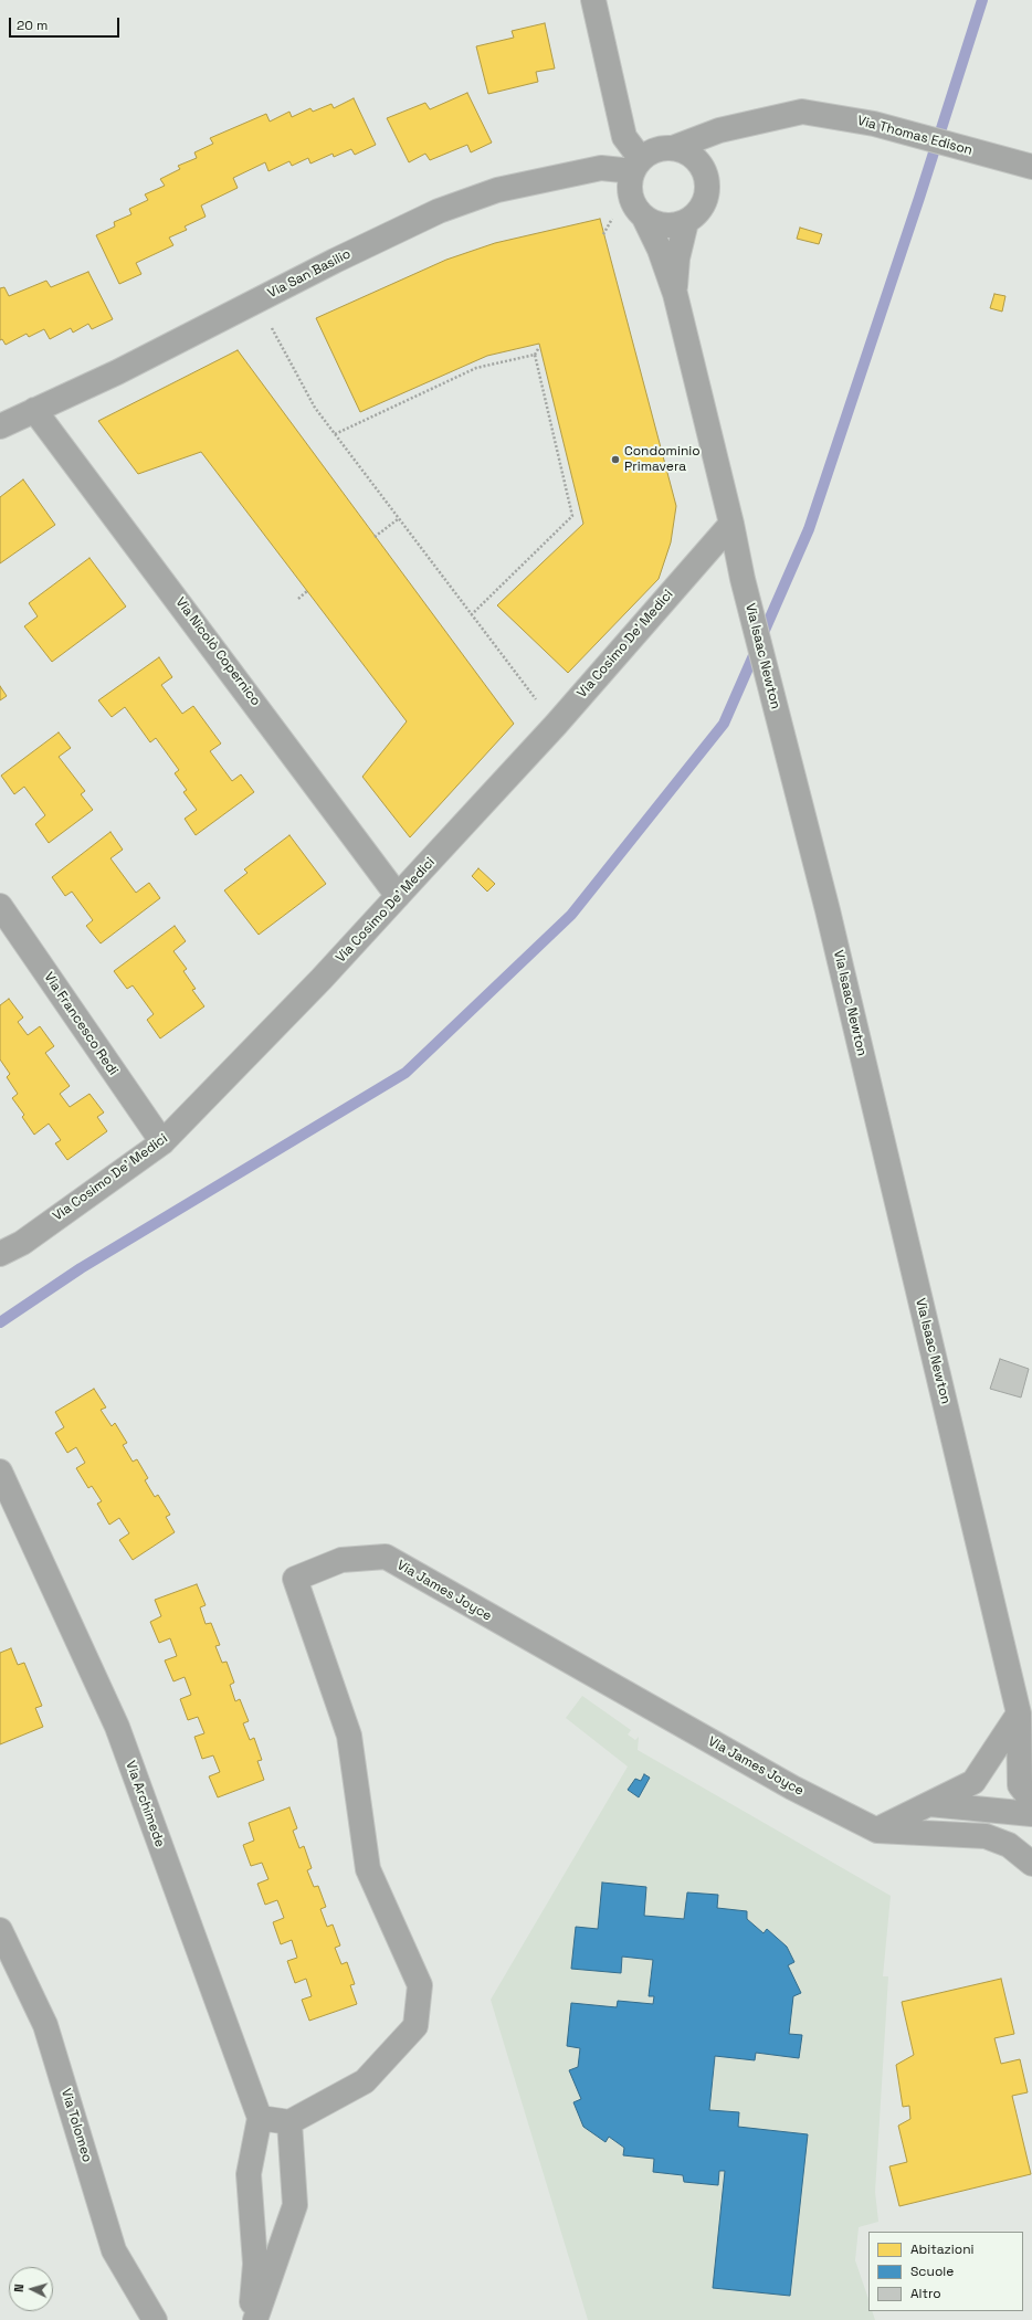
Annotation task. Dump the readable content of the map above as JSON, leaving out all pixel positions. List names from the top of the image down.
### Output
{
  "streets": {
    "street": [
      "Via Thomas Edison",
      "Via San Basilio",
      "Via Cosimo De' Medici",
      "Via Nicolò Copernico",
      "Via Isaac Newton",
      "Via Francesco Redi",
      "Via James Joyce",
      "Via Archimede",
      "Via Tolomeo"
    ]
  },
  "crossings": [
    ["Via Thomas Edison", "Via San Basilio"],
    ["Via Thomas Edison", "Via Isaac Newton"],
    ["Via San Basilio", "Via Nicolò Copernico"],
    ["Via San Basilio", "Via Isaac Newton"],
    ["Via Cosimo De' Medici", "Via Nicolò Copernico"],
    ["Via Cosimo De' Medici", "Via Isaac Newton"],
    ["Via Cosimo De' Medici", "Via Francesco Redi"]
  ],
  "places": ["Condominio Primavera"],
  "legend": ["Abitazioni", "Scuole", "Altro"],
  "scale_bar": "20 m",
  "north": "left"
}
